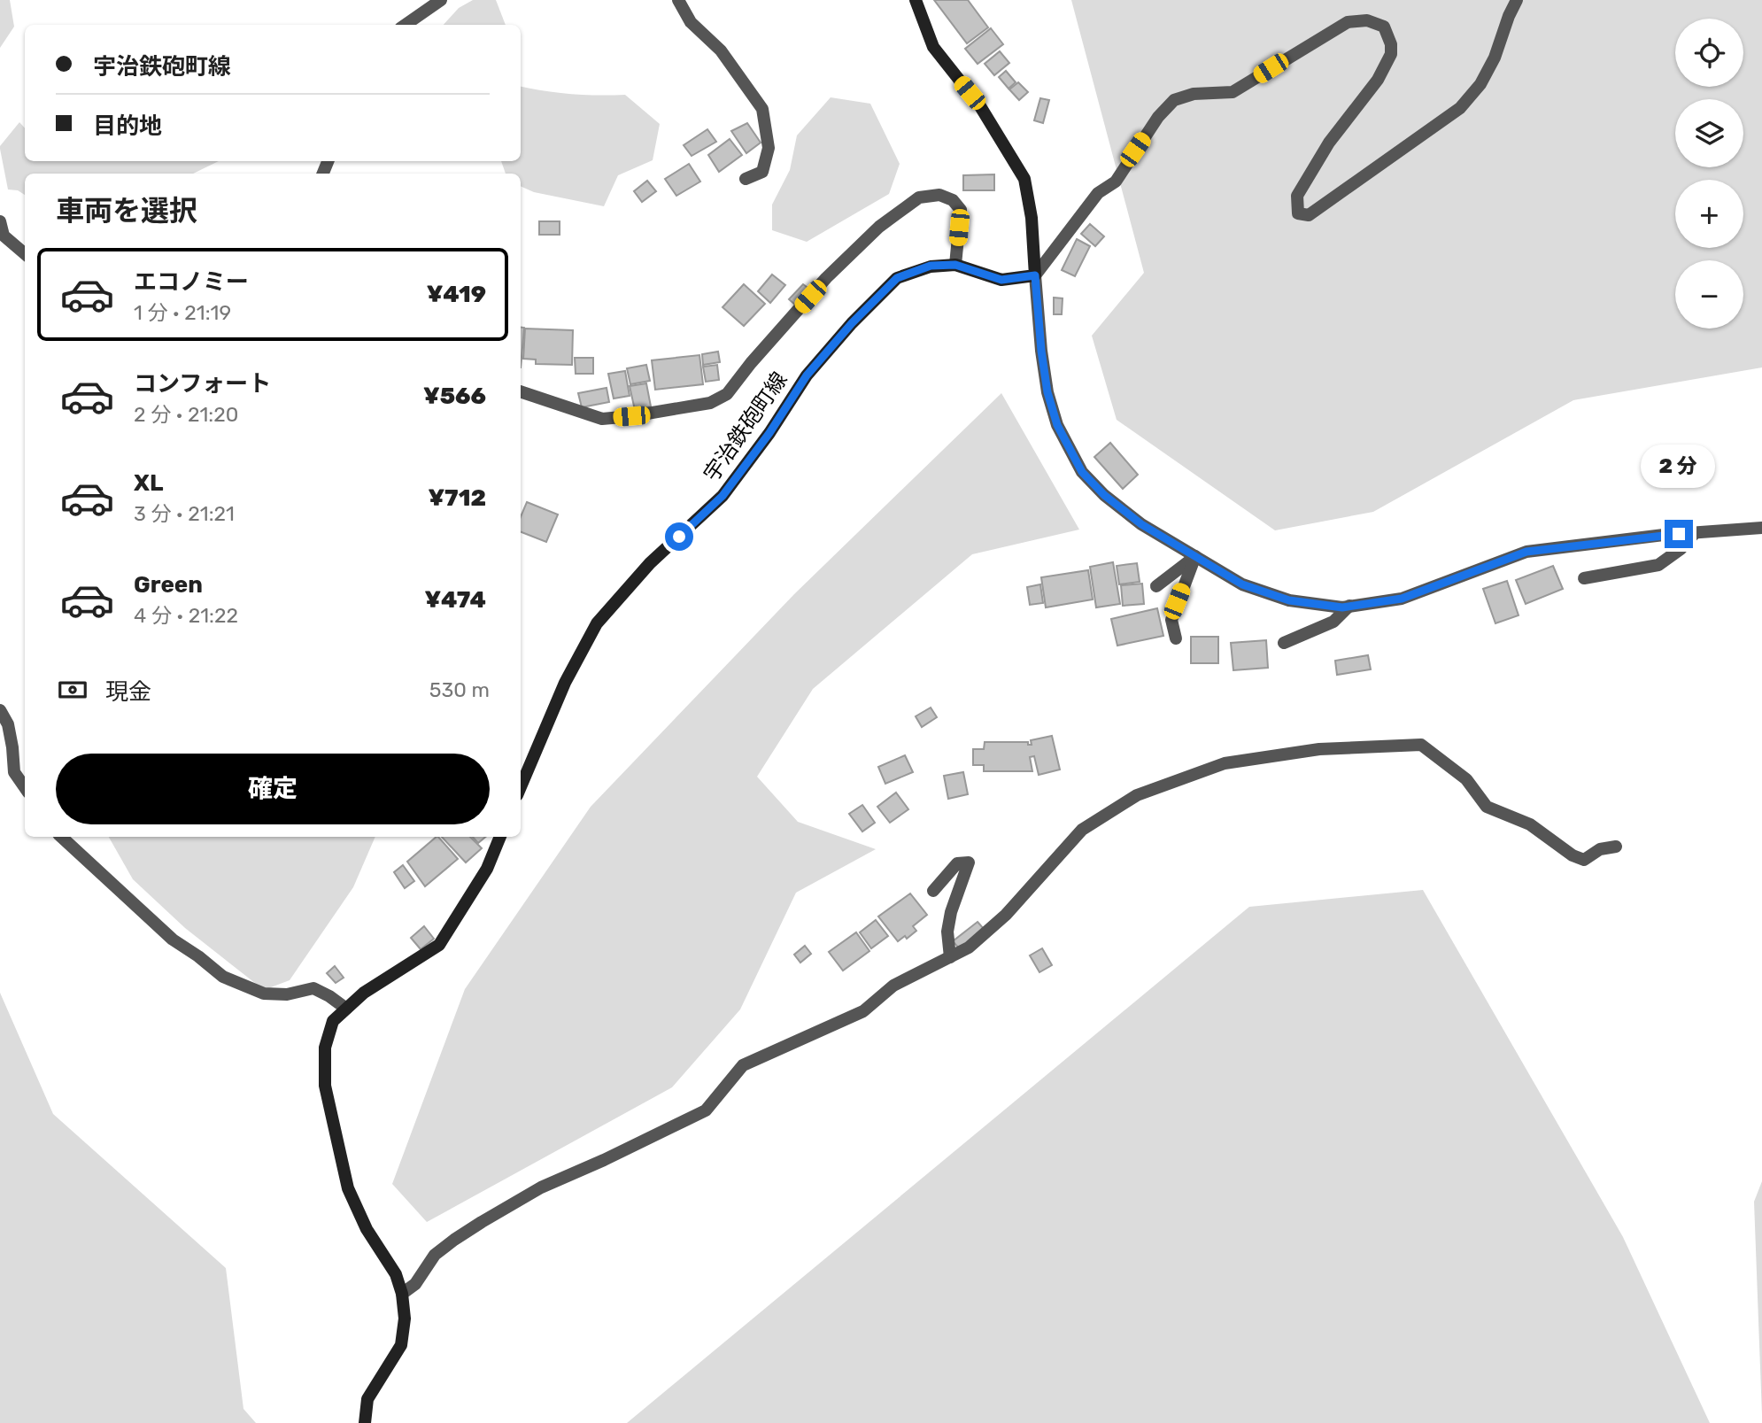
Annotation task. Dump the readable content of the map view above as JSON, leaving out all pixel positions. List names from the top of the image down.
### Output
{
  "streets": {
    "main road": ["宇治鉄砲町線"]
  },
  "page": {
    "map_buttons": ["+", "−"],
    "banner": ["宇治鉄砲町線", "目的地"],
    "heading": "車両を選択",
    "list": [
      {
        "name": "エコノミー",
        "note": "1 分 · 21:19",
        "value": "¥419"
      },
      {
        "name": "コンフォート",
        "note": "2 分 · 21:20",
        "value": "¥566"
      },
      {
        "name": "XL",
        "note": "3 分 · 21:21",
        "value": "¥712"
      },
      {
        "name": "Green",
        "note": "4 分 · 21:22",
        "value": "¥474"
      }
    ],
    "bubble": "2 分",
    "pay": ["現金", "530 m"],
    "buttons": "確定"
  }
}
